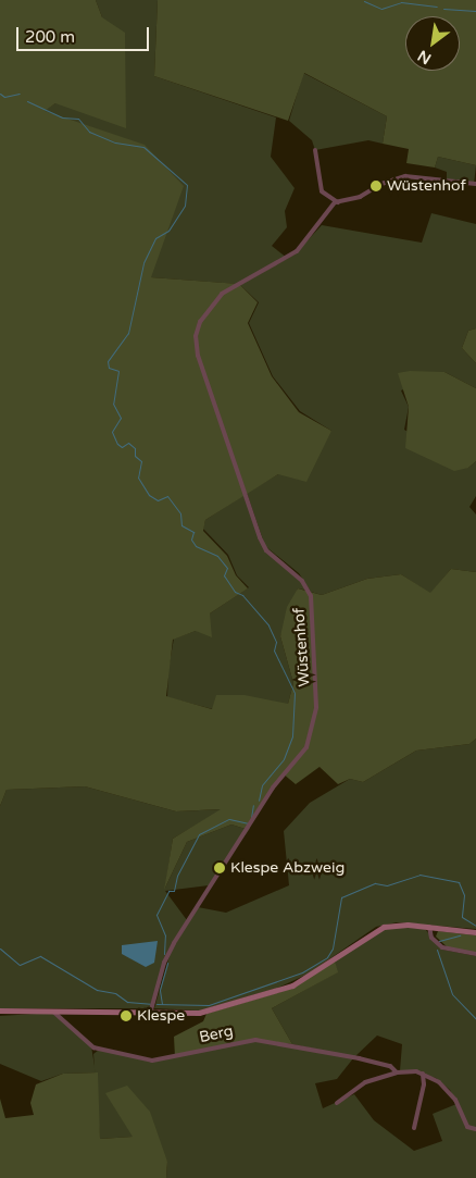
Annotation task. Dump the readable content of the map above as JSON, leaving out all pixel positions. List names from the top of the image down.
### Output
{
  "streets": {
    "street": ["Wüstenhof", "Berg"]
  },
  "places": ["Wüstenhof", "Klespe Abzweig", "Klespe"],
  "scale_bar": "200 m",
  "north": "bottom left"
}
